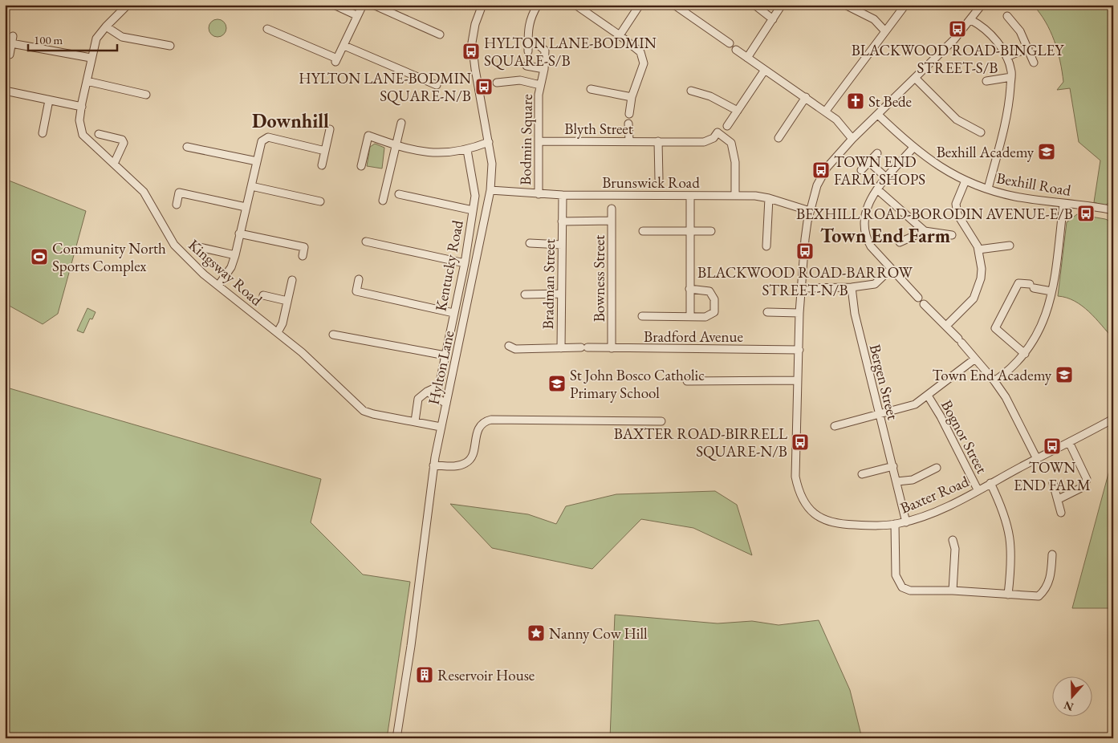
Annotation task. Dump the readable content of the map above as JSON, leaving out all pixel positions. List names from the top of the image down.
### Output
{
  "streets": {
    "street": [
      "Blyth Street",
      "Bodmin Square",
      "Brunswick Road",
      "Bexhill Road",
      "Kentucky Road",
      "Kingsway Road",
      "Bowness Street",
      "Bradman Street",
      "Bradford Avenue",
      "Hylton Lane",
      "Bergen Street",
      "Bognor Street",
      "Baxter Road"
    ]
  },
  "crossings": [
    ["Blyth Street", "Bodmin Square"],
    ["Blyth Street", "Brunswick Road"],
    ["Bodmin Square", "Brunswick Road"],
    ["Brunswick Road", "Bradman Street"],
    ["Brunswick Road", "Hylton Lane"],
    ["Brunswick Road", "Baxter Road"],
    ["Bexhill Road", "Baxter Road"],
    ["Kentucky Road", "Kingsway Road"],
    ["Kingsway Road", "Hylton Lane"],
    ["Bowness Street", "Bradman Street"],
    ["Bowness Street", "Bradford Avenue"],
    ["Bradman Street", "Bradford Avenue"],
    ["Bradford Avenue", "Baxter Road"],
    ["Bergen Street", "Baxter Road"],
    ["Bognor Street", "Baxter Road"]
  ],
  "districts": ["Downhill", "Town End Farm"],
  "places": {
    "bus stop": [
      "BLACKWOOD ROAD-BINGLEY STREET-S/B",
      "HYLTON LANE-BODMIN SQUARE-S/B",
      "HYLTON LANE-BODMIN SQUARE-N/B",
      "TOWN END FARM SHOPS",
      "BEXHILL ROAD-BORODIN AVENUE-E/B",
      "BLACKWOOD ROAD-BARROW STREET-N/B",
      "BAXTER ROAD-BIRRELL SQUARE-N/B",
      "TOWN END FARM"
    ],
    "church": ["St Bede"],
    "school or university": ["Bexhill Academy", "Town End Academy", "St John Bosco Catholic Primary School"],
    "sports": ["Community North Sports Complex"],
    "place": ["Nanny Cow Hill"],
    "building": ["Reservoir House"]
  },
  "scale_bar": "100 m",
  "north": "bottom"
}
